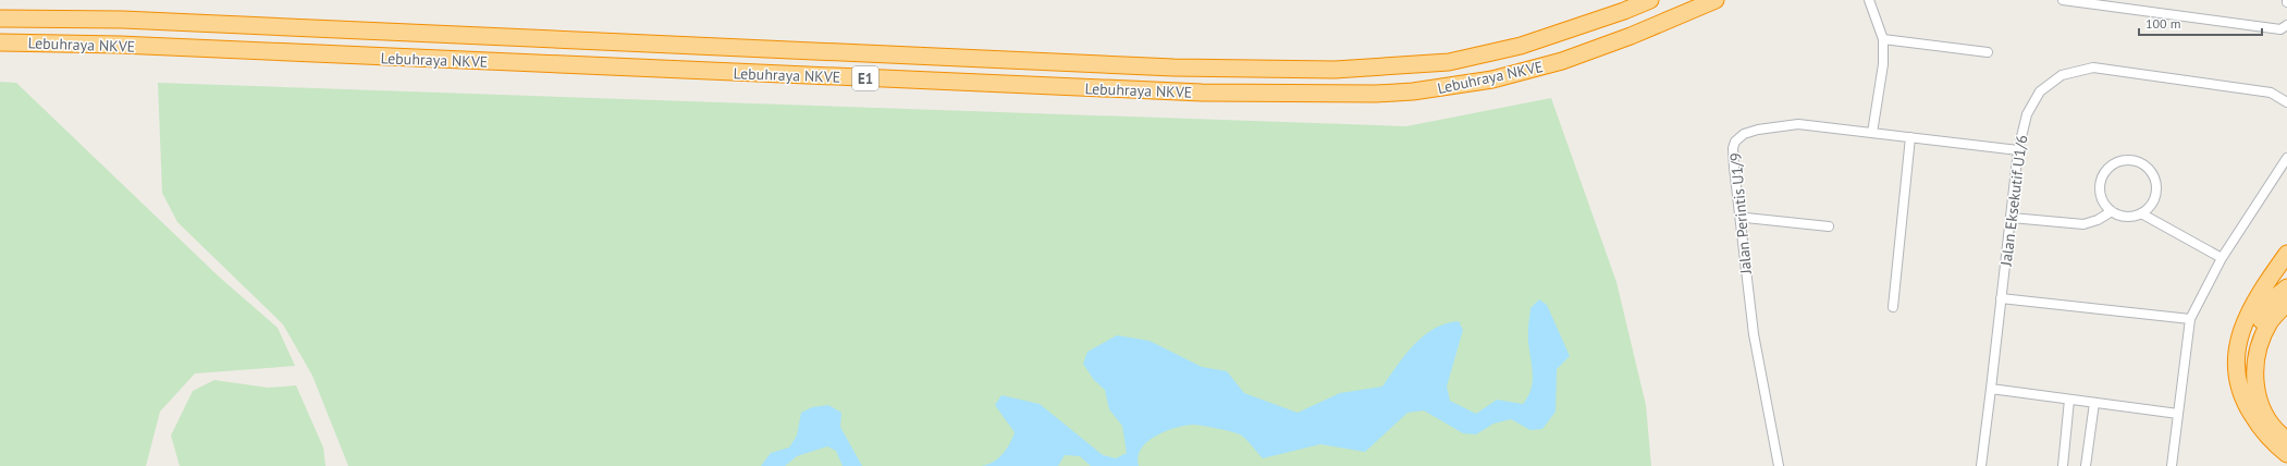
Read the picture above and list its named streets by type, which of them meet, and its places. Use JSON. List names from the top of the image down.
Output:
{
  "streets": {
    "highway": ["Lebuhraya NKVE", "E1"],
    "street": ["Jalan Eksekutif U1/6", "Jalan Perintis U1/9"]
  },
  "crossings": [
    ["Jalan Eksekutif U1/6", "Jalan Perintis U1/9"]
  ],
  "scale_bar": "100 m"
}
